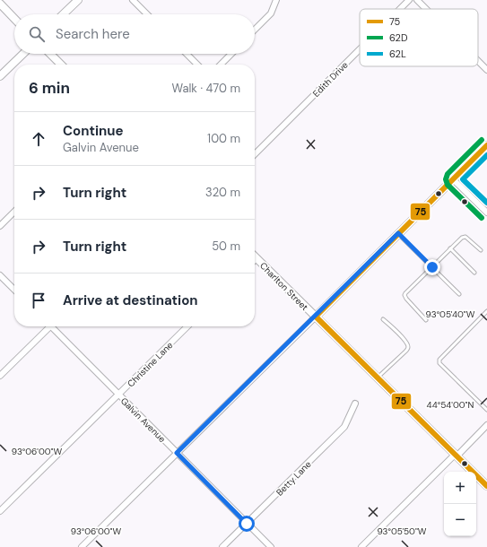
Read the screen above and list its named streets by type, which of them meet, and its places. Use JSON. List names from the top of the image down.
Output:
{
  "streets": {
    "street": [
      "Edith Drive",
      "Charlton Street",
      "Christine Lane",
      "Galvin Avenue",
      "Betty Lane"
    ]
  },
  "crossings": [
    ["Christine Lane", "Galvin Avenue"],
    ["Galvin Avenue", "Betty Lane"]
  ],
  "lines": ["transit line 62D", "transit line 75", "transit line 62L"],
  "legend": ["75", "62D", "62L"],
  "page": {
    "search": "Search here",
    "heading": ["6 min", "Walk · 470 m"],
    "list": [
      ["Continue", "Galvin Avenue", "100 m"],
      ["Turn right", "320 m"],
      ["Turn right", "50 m"],
      "Arrive at destination"
    ],
    "map_buttons": ["+", "−"]
  },
  "coordinates": [
    "93°05'40\"W",
    "44°54'00\"N",
    "93°06'00\"W",
    "93°05'50\"W"
  ]
}
